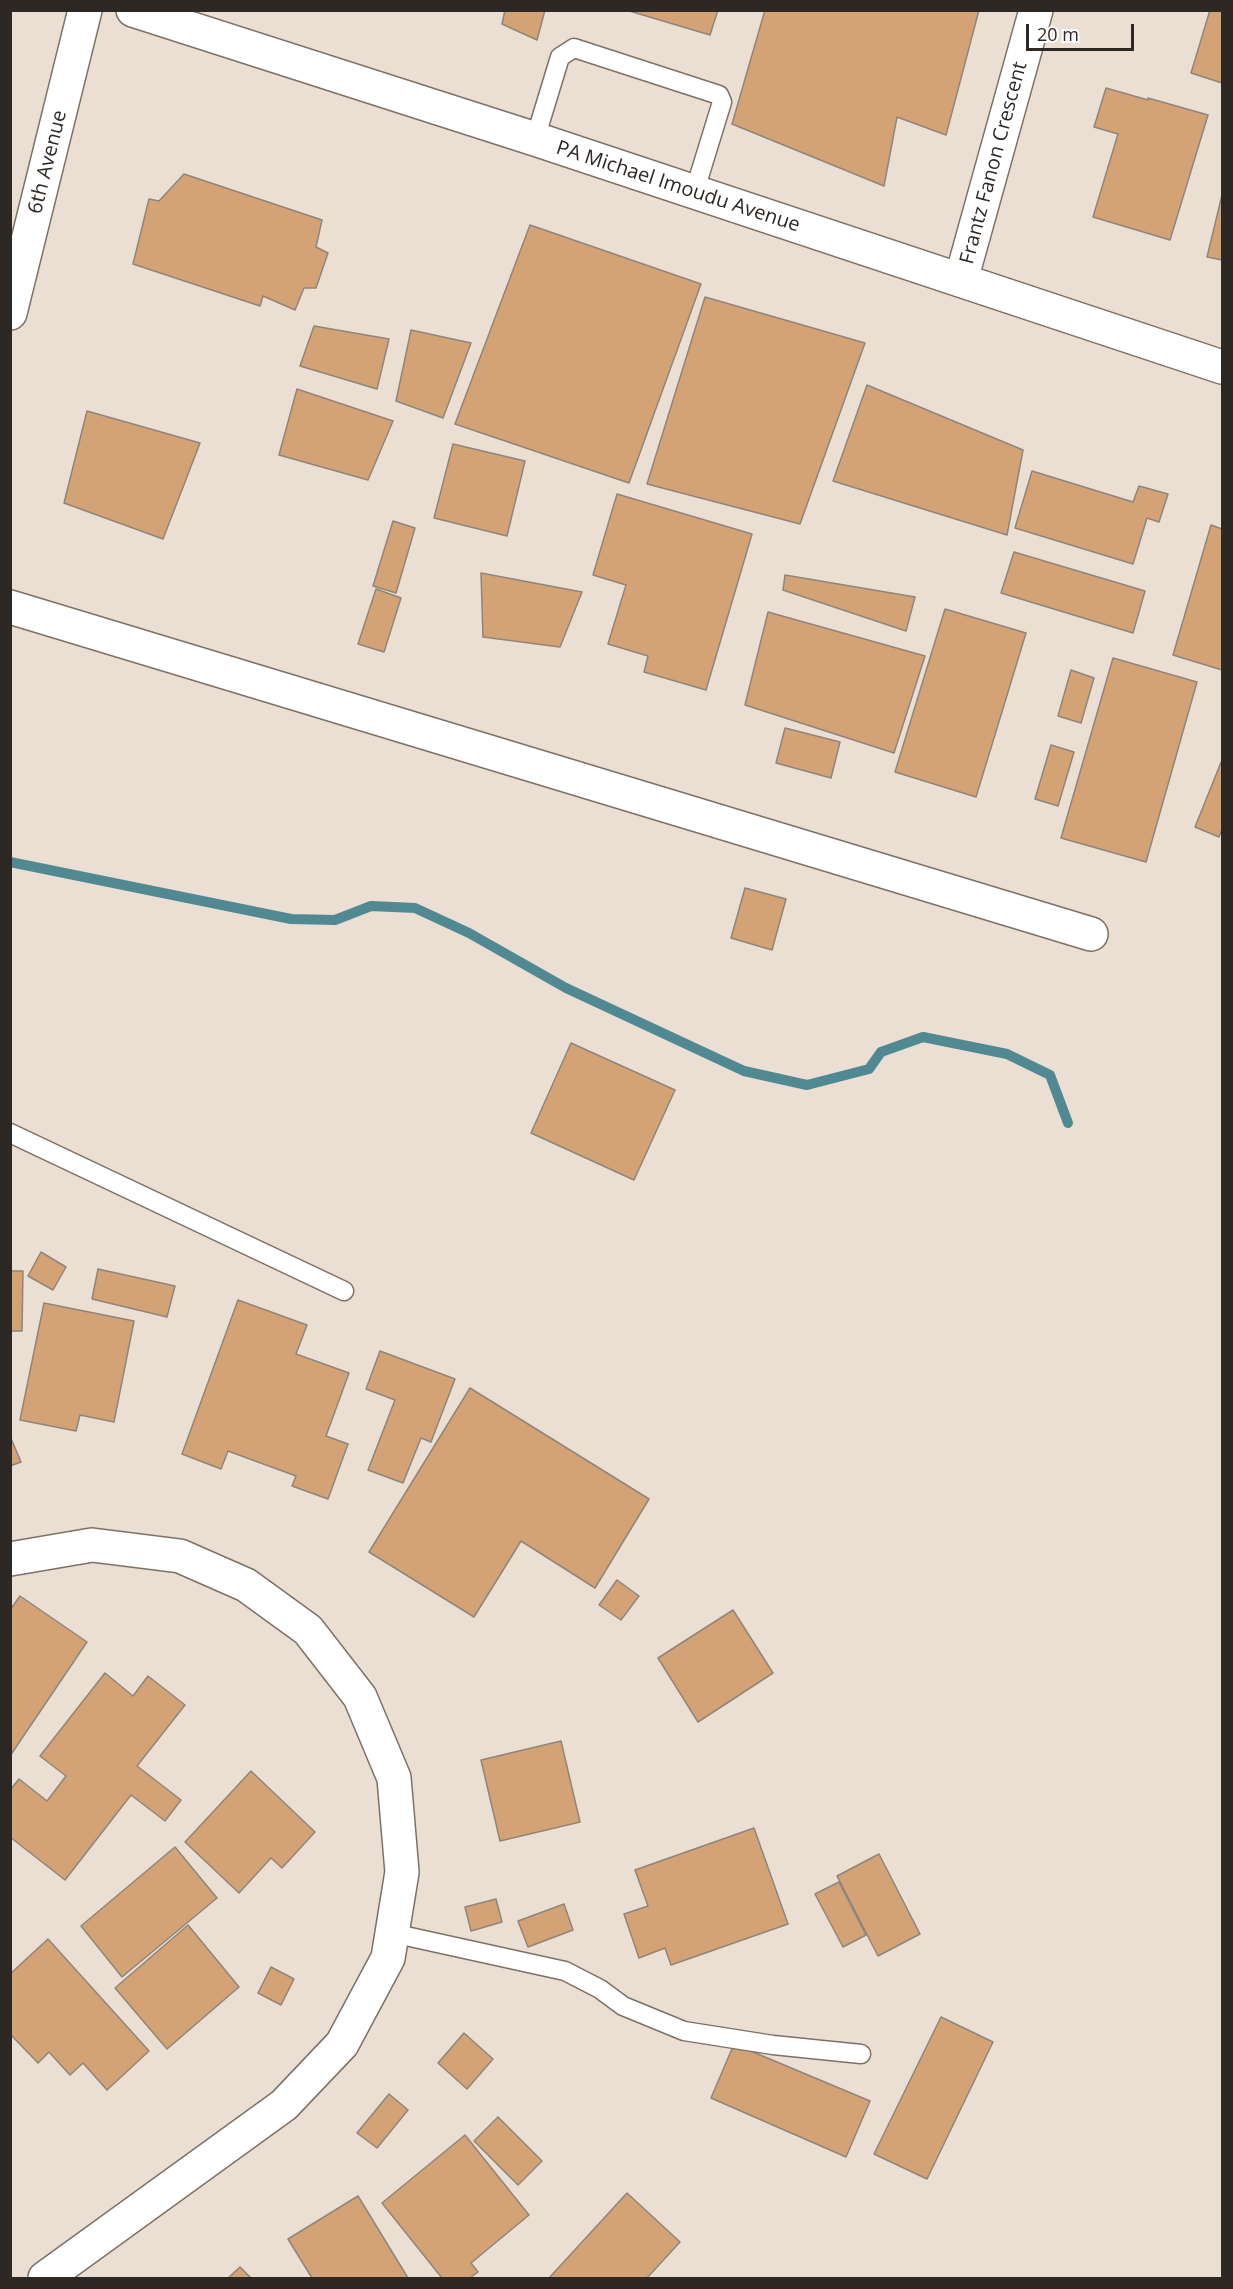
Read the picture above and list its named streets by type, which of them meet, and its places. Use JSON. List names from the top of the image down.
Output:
{
  "streets": {
    "street": ["6th Avenue", "Frantz Fanon Crescent", "PA Michael Imoudu Avenue"]
  },
  "crossings": [
    ["Frantz Fanon Crescent", "PA Michael Imoudu Avenue"]
  ],
  "scale_bar": "20 m"
}
